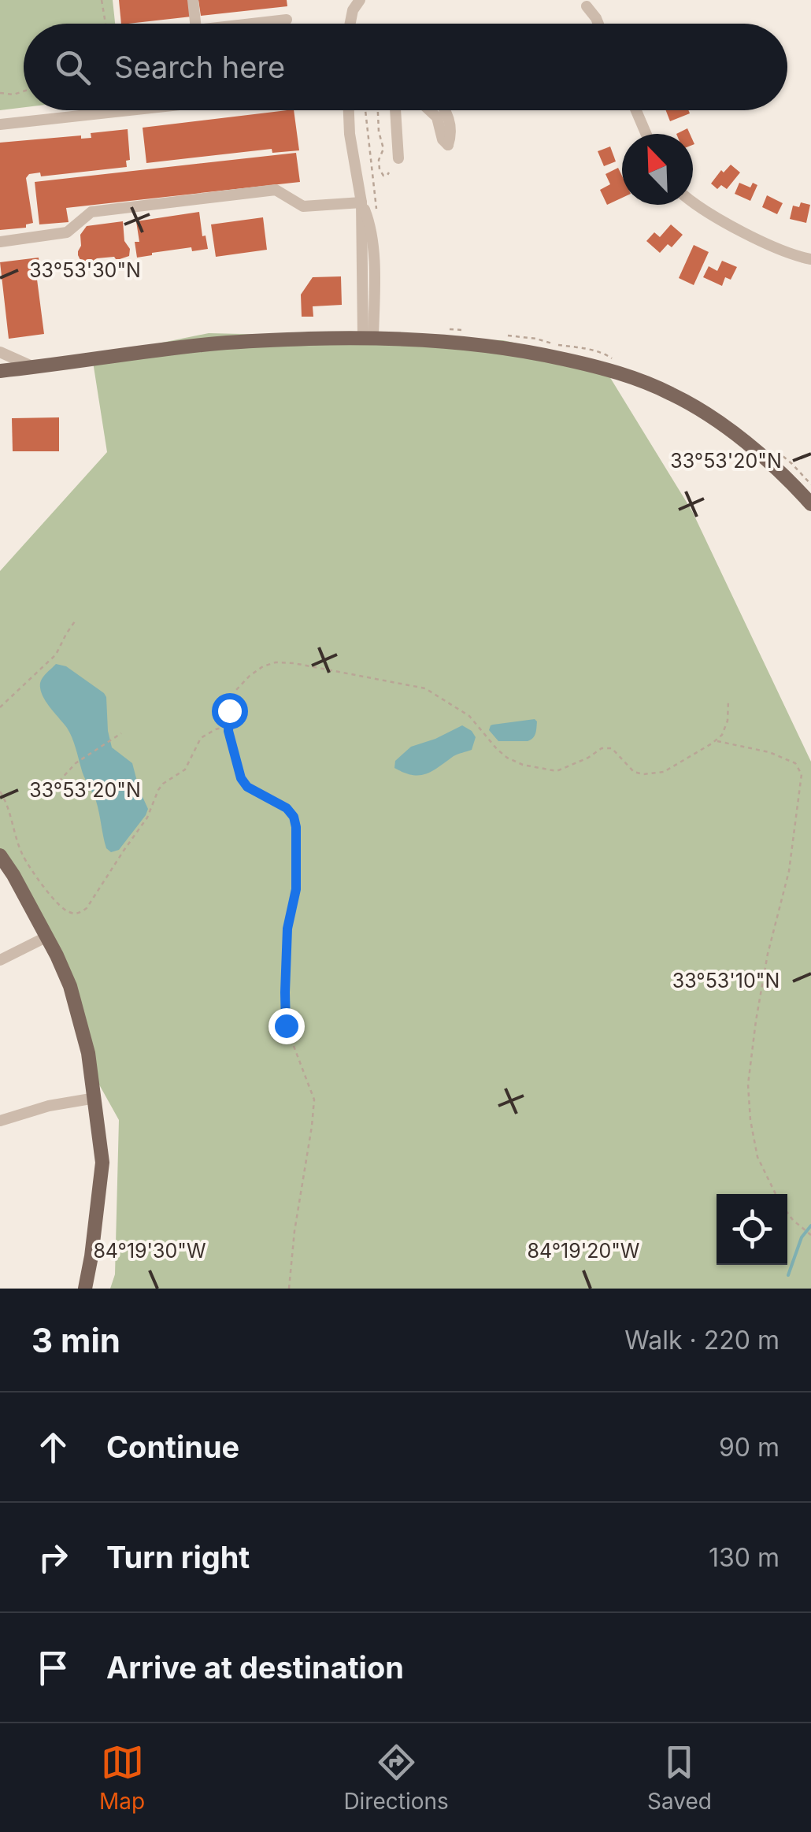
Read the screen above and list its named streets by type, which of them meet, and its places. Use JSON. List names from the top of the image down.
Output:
{
  "north": "top left",
  "page": {
    "search": "Search here",
    "heading": ["3 min", "Walk · 220 m"],
    "list": [
      ["Continue", "90 m"],
      ["Turn right", "130 m"],
      "Arrive at destination"
    ],
    "nav": ["Map", "Directions", "Saved"]
  },
  "coordinates": [
    "33°53'30\"N",
    "33°53'20\"N",
    "33°53'10\"N",
    "84°19'30\"W",
    "84°19'20\"W"
  ]
}
